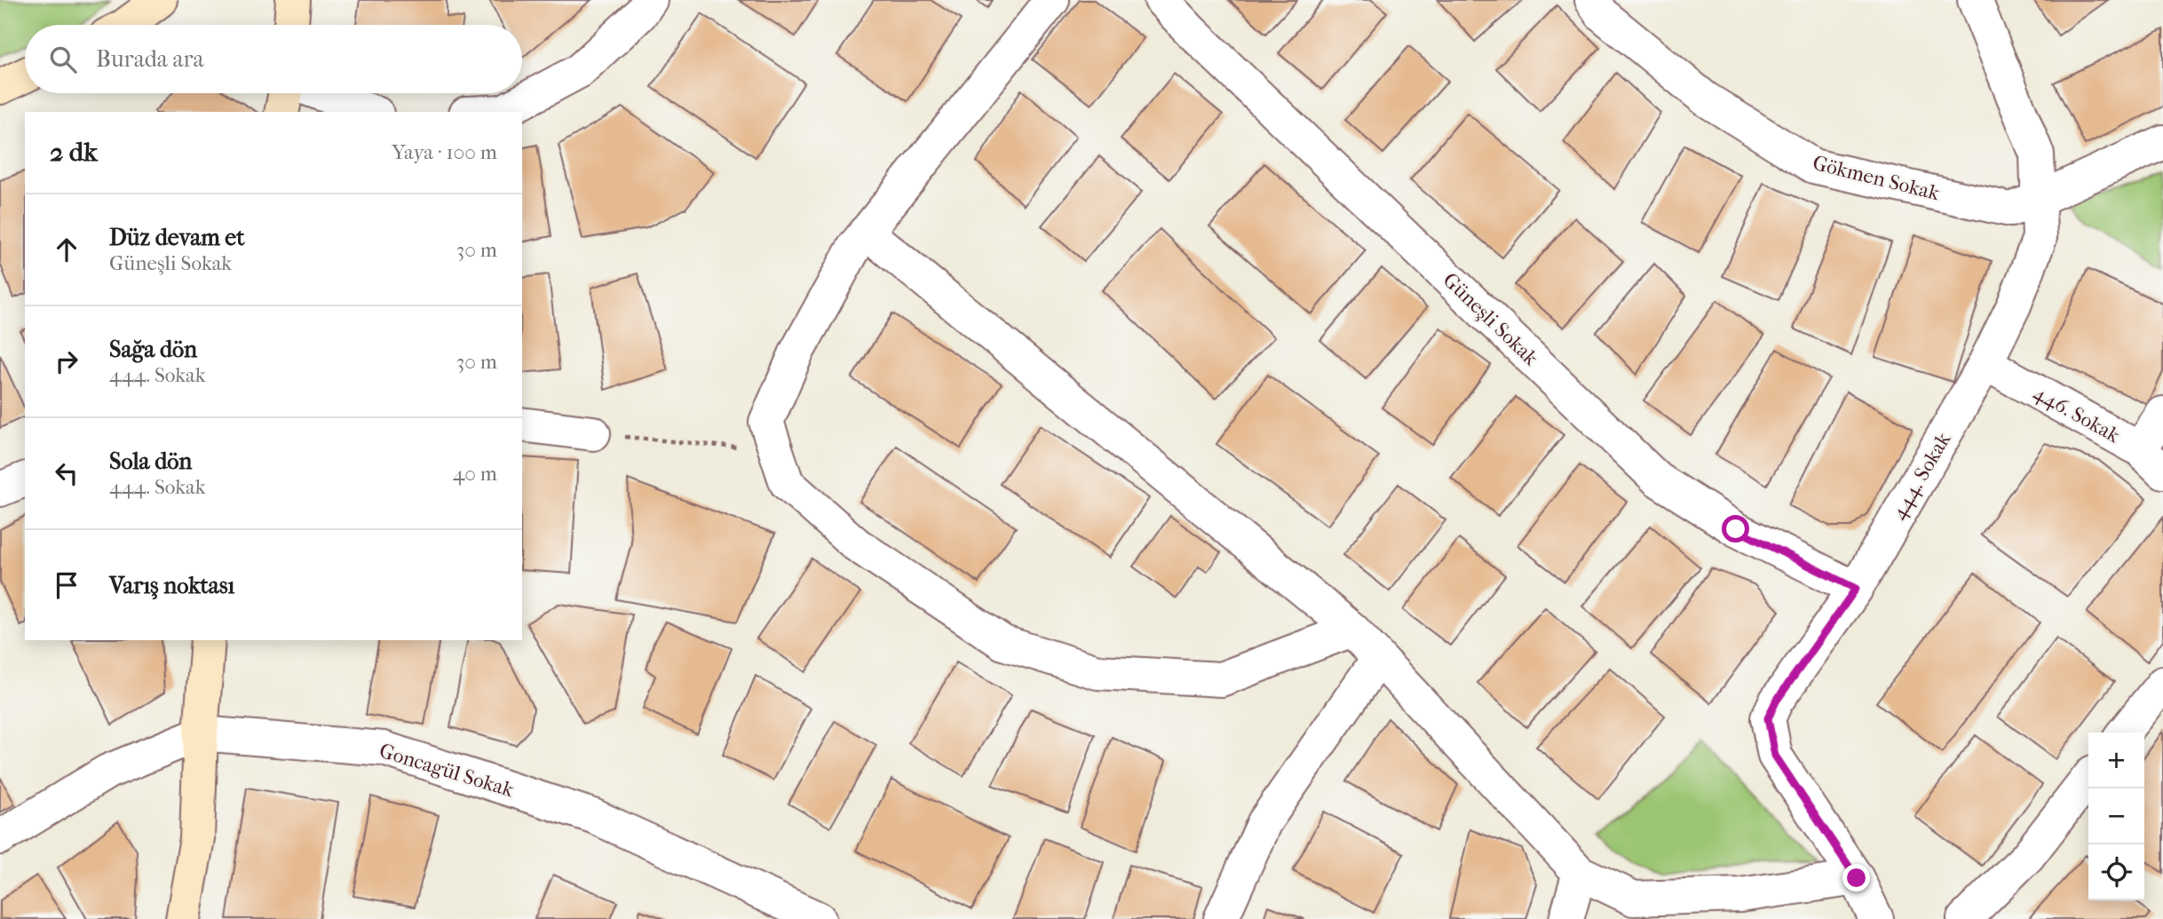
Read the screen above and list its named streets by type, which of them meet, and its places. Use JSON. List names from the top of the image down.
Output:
{
  "streets": {
    "street": [
      "Gökmen Sokak",
      "Güneşli Sokak",
      "446. Sokak",
      "444. Sokak",
      "Goncagül Sokak"
    ]
  },
  "crossings": [
    ["Gökmen Sokak", "444. Sokak"],
    ["Güneşli Sokak", "444. Sokak"],
    ["446. Sokak", "444. Sokak"]
  ],
  "page": {
    "search": "Burada ara",
    "heading": ["2 dk", "Yaya · 100 m"],
    "list": [
      ["Düz devam et", "Güneşli Sokak", "30 m"],
      ["Sağa dön", "444. Sokak", "30 m"],
      ["Sola dön", "444. Sokak", "40 m"],
      "Varış noktası"
    ],
    "map_buttons": ["+", "−"]
  }
}
